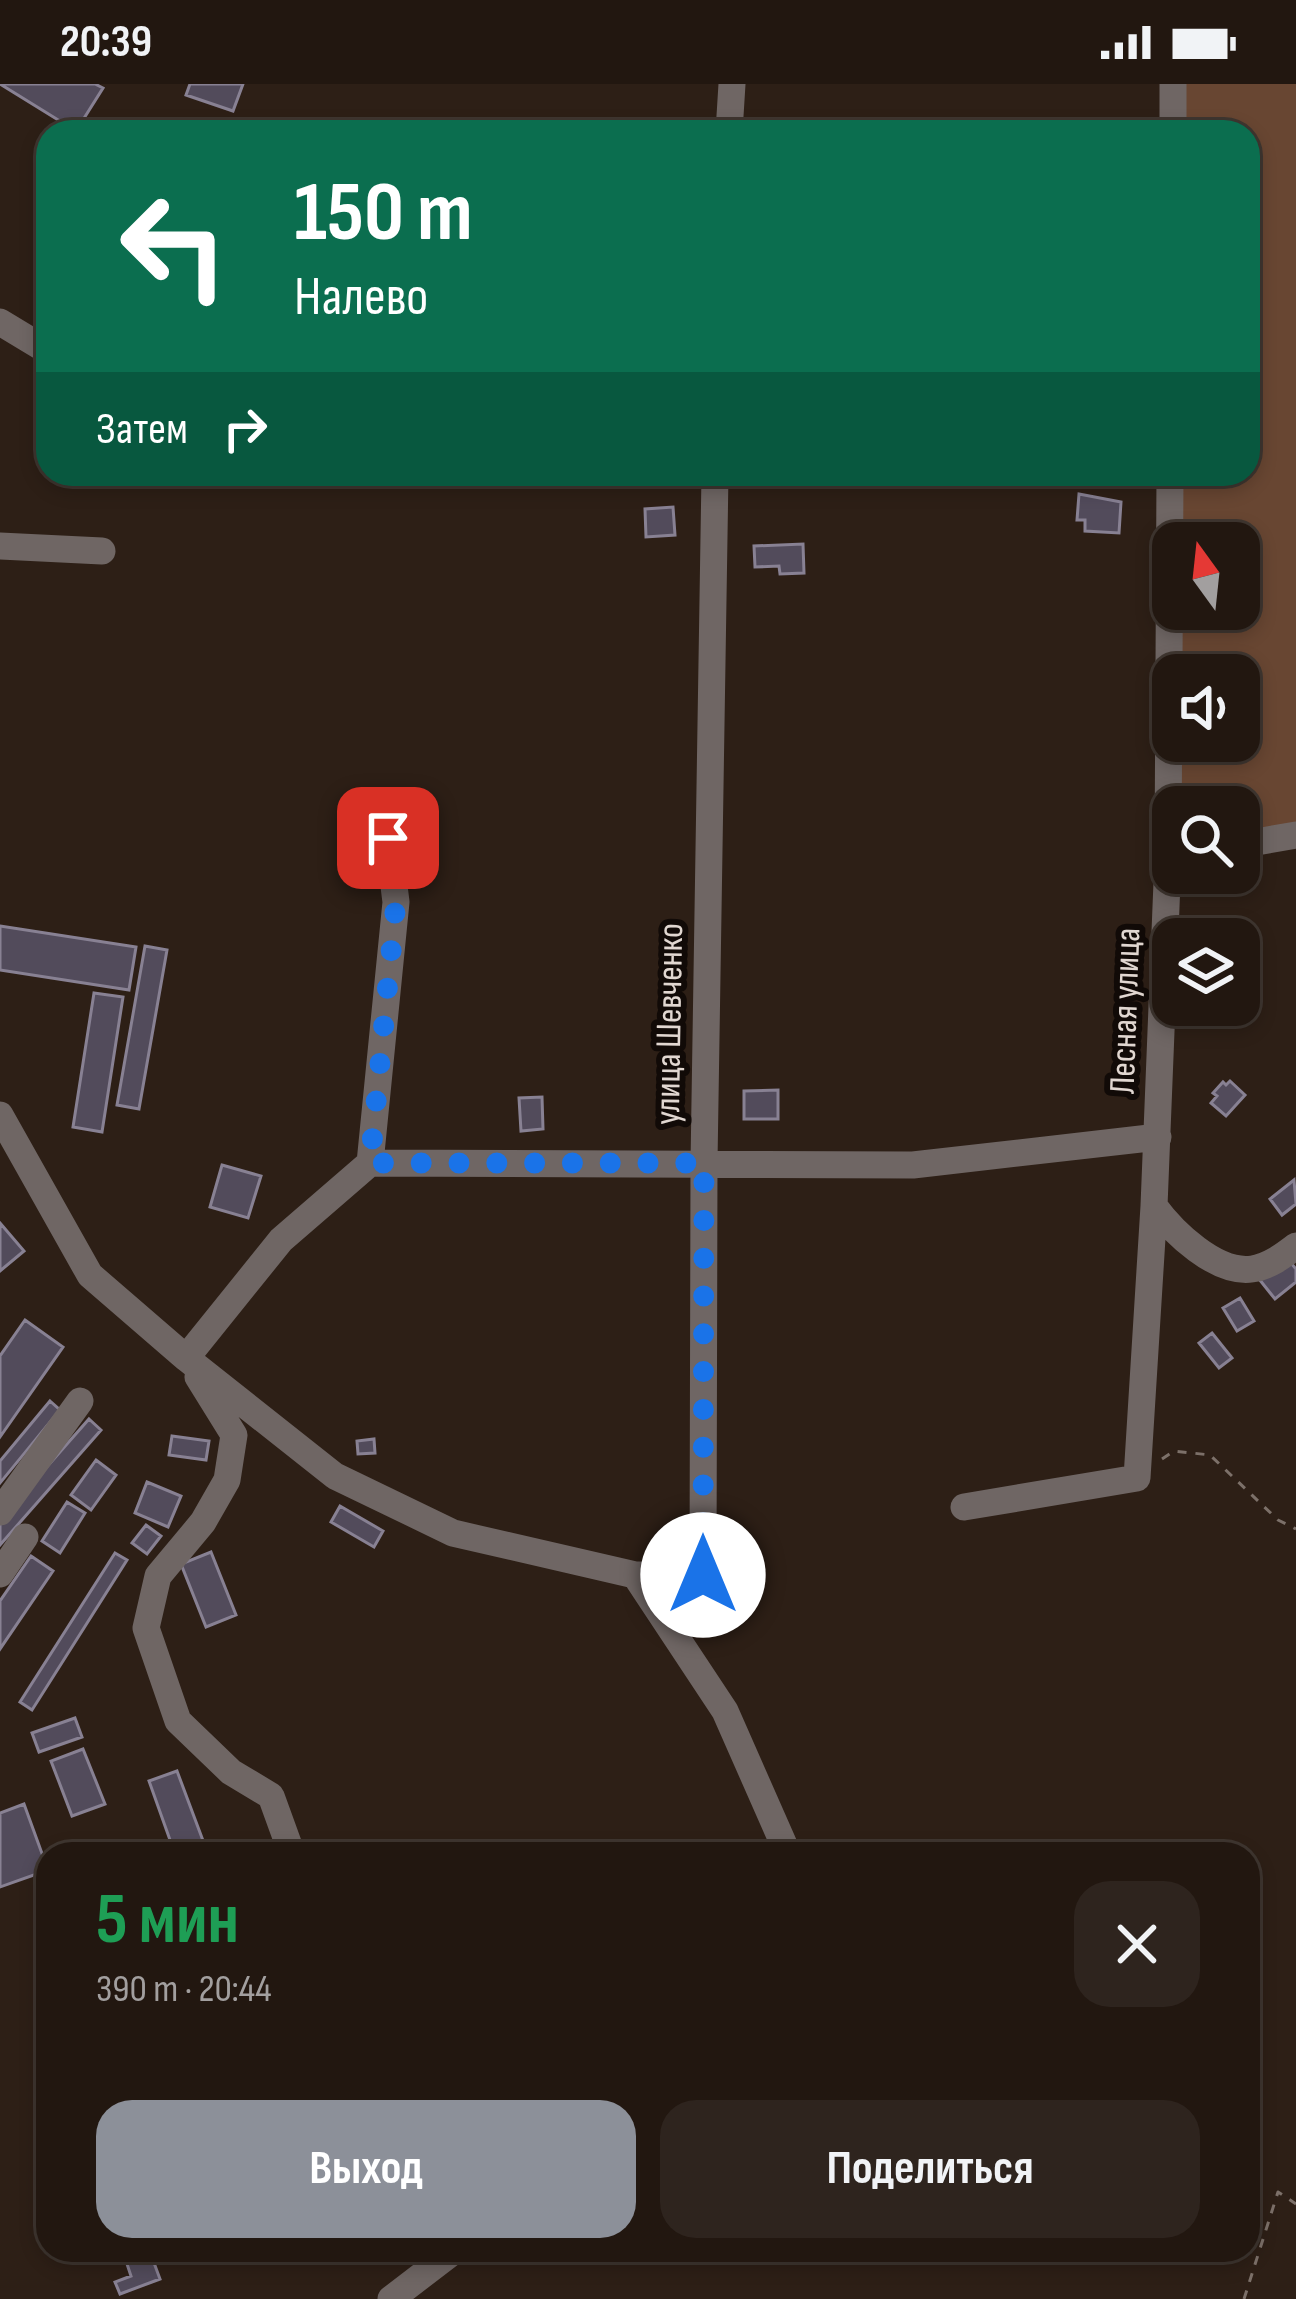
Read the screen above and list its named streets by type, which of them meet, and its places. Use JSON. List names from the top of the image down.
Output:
{
  "streets": {
    "street": ["Лесная улица", "улица Шевченко"]
  },
  "north": "top",
  "page": {
    "status": "20:39",
    "turn": ["150 m", "Налево"],
    "then": "Затем",
    "heading": ["5 мин", "390 m · 20:44"],
    "buttons": ["Выход", "Поделиться"]
  }
}
